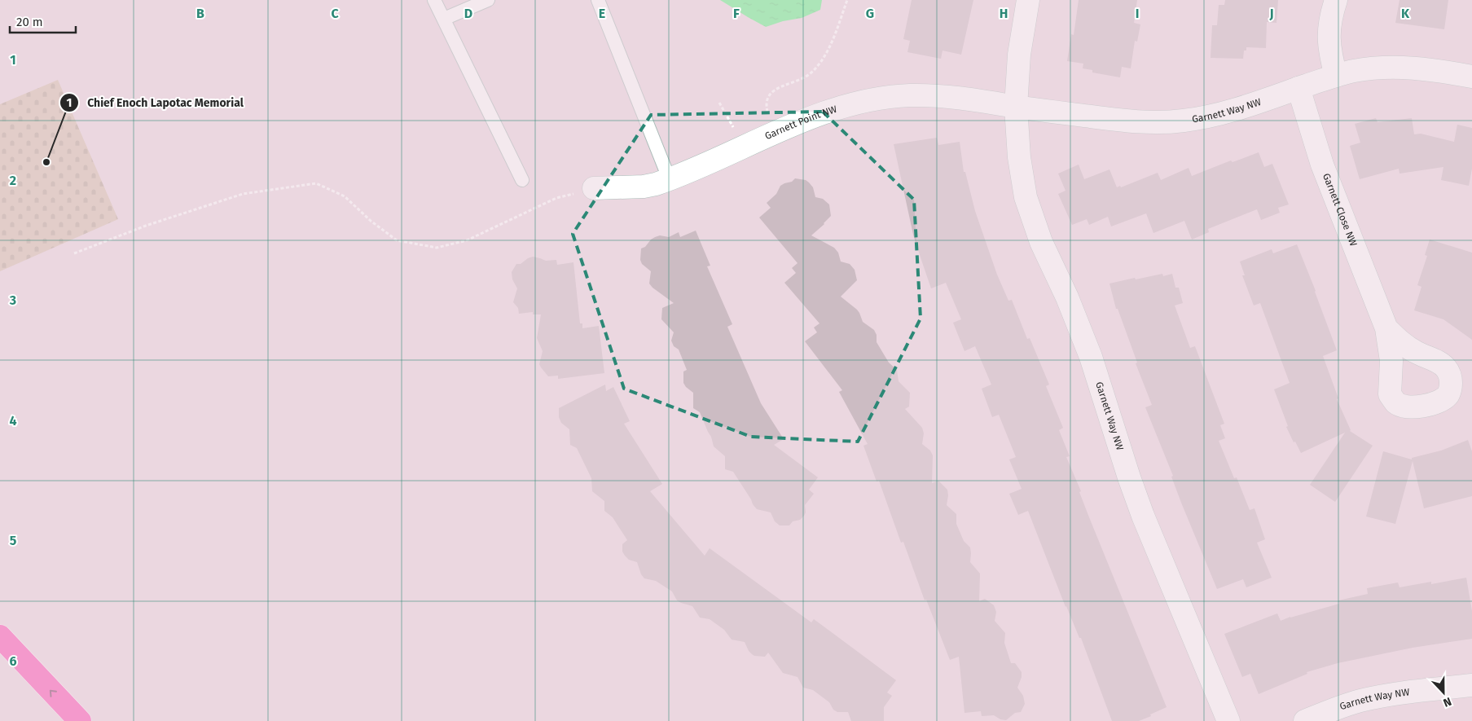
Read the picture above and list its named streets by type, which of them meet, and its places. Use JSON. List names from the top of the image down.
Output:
{
  "streets": {
    "street": ["Garnett Way NW", "Garnett Point NW", "Garnett Close NW"]
  },
  "crossings": [
    ["Garnett Way NW", "Garnett Point NW"],
    ["Garnett Way NW", "Garnett Close NW"]
  ],
  "places": ["Chief Enoch Lapotac Memorial"],
  "scale_bar": "20 m",
  "north": "bottom",
  "grid": {
    "columns": [
      "B",
      "C",
      "D",
      "E",
      "F",
      "G",
      "H",
      "I",
      "J",
      "K"
    ],
    "rows": [
      "1",
      "2",
      "3",
      "4",
      "5",
      "6"
    ]
  }
}
